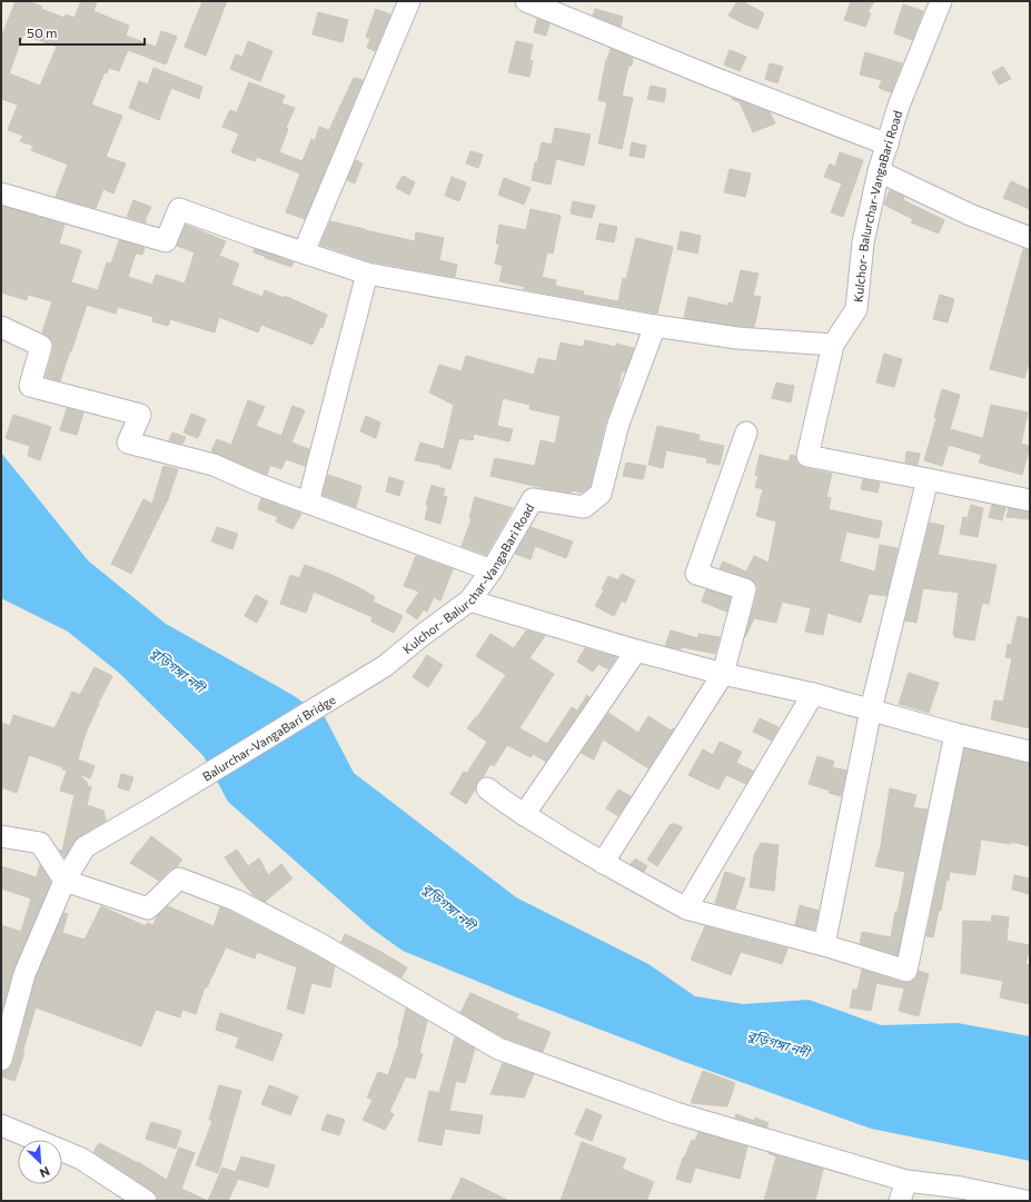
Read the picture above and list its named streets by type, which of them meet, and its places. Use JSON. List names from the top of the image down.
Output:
{
  "streets": {
    "street": ["Kulchor- Balurchar-VangaBari Road", "Balurchar-VangaBari Bridge"]
  },
  "crossings": [
    ["Kulchor- Balurchar-VangaBari Road", "Balurchar-VangaBari Bridge"]
  ],
  "water": ["বুড়িগঙ্গা নদী"],
  "scale_bar": "50 m",
  "north": "bottom right"
}
